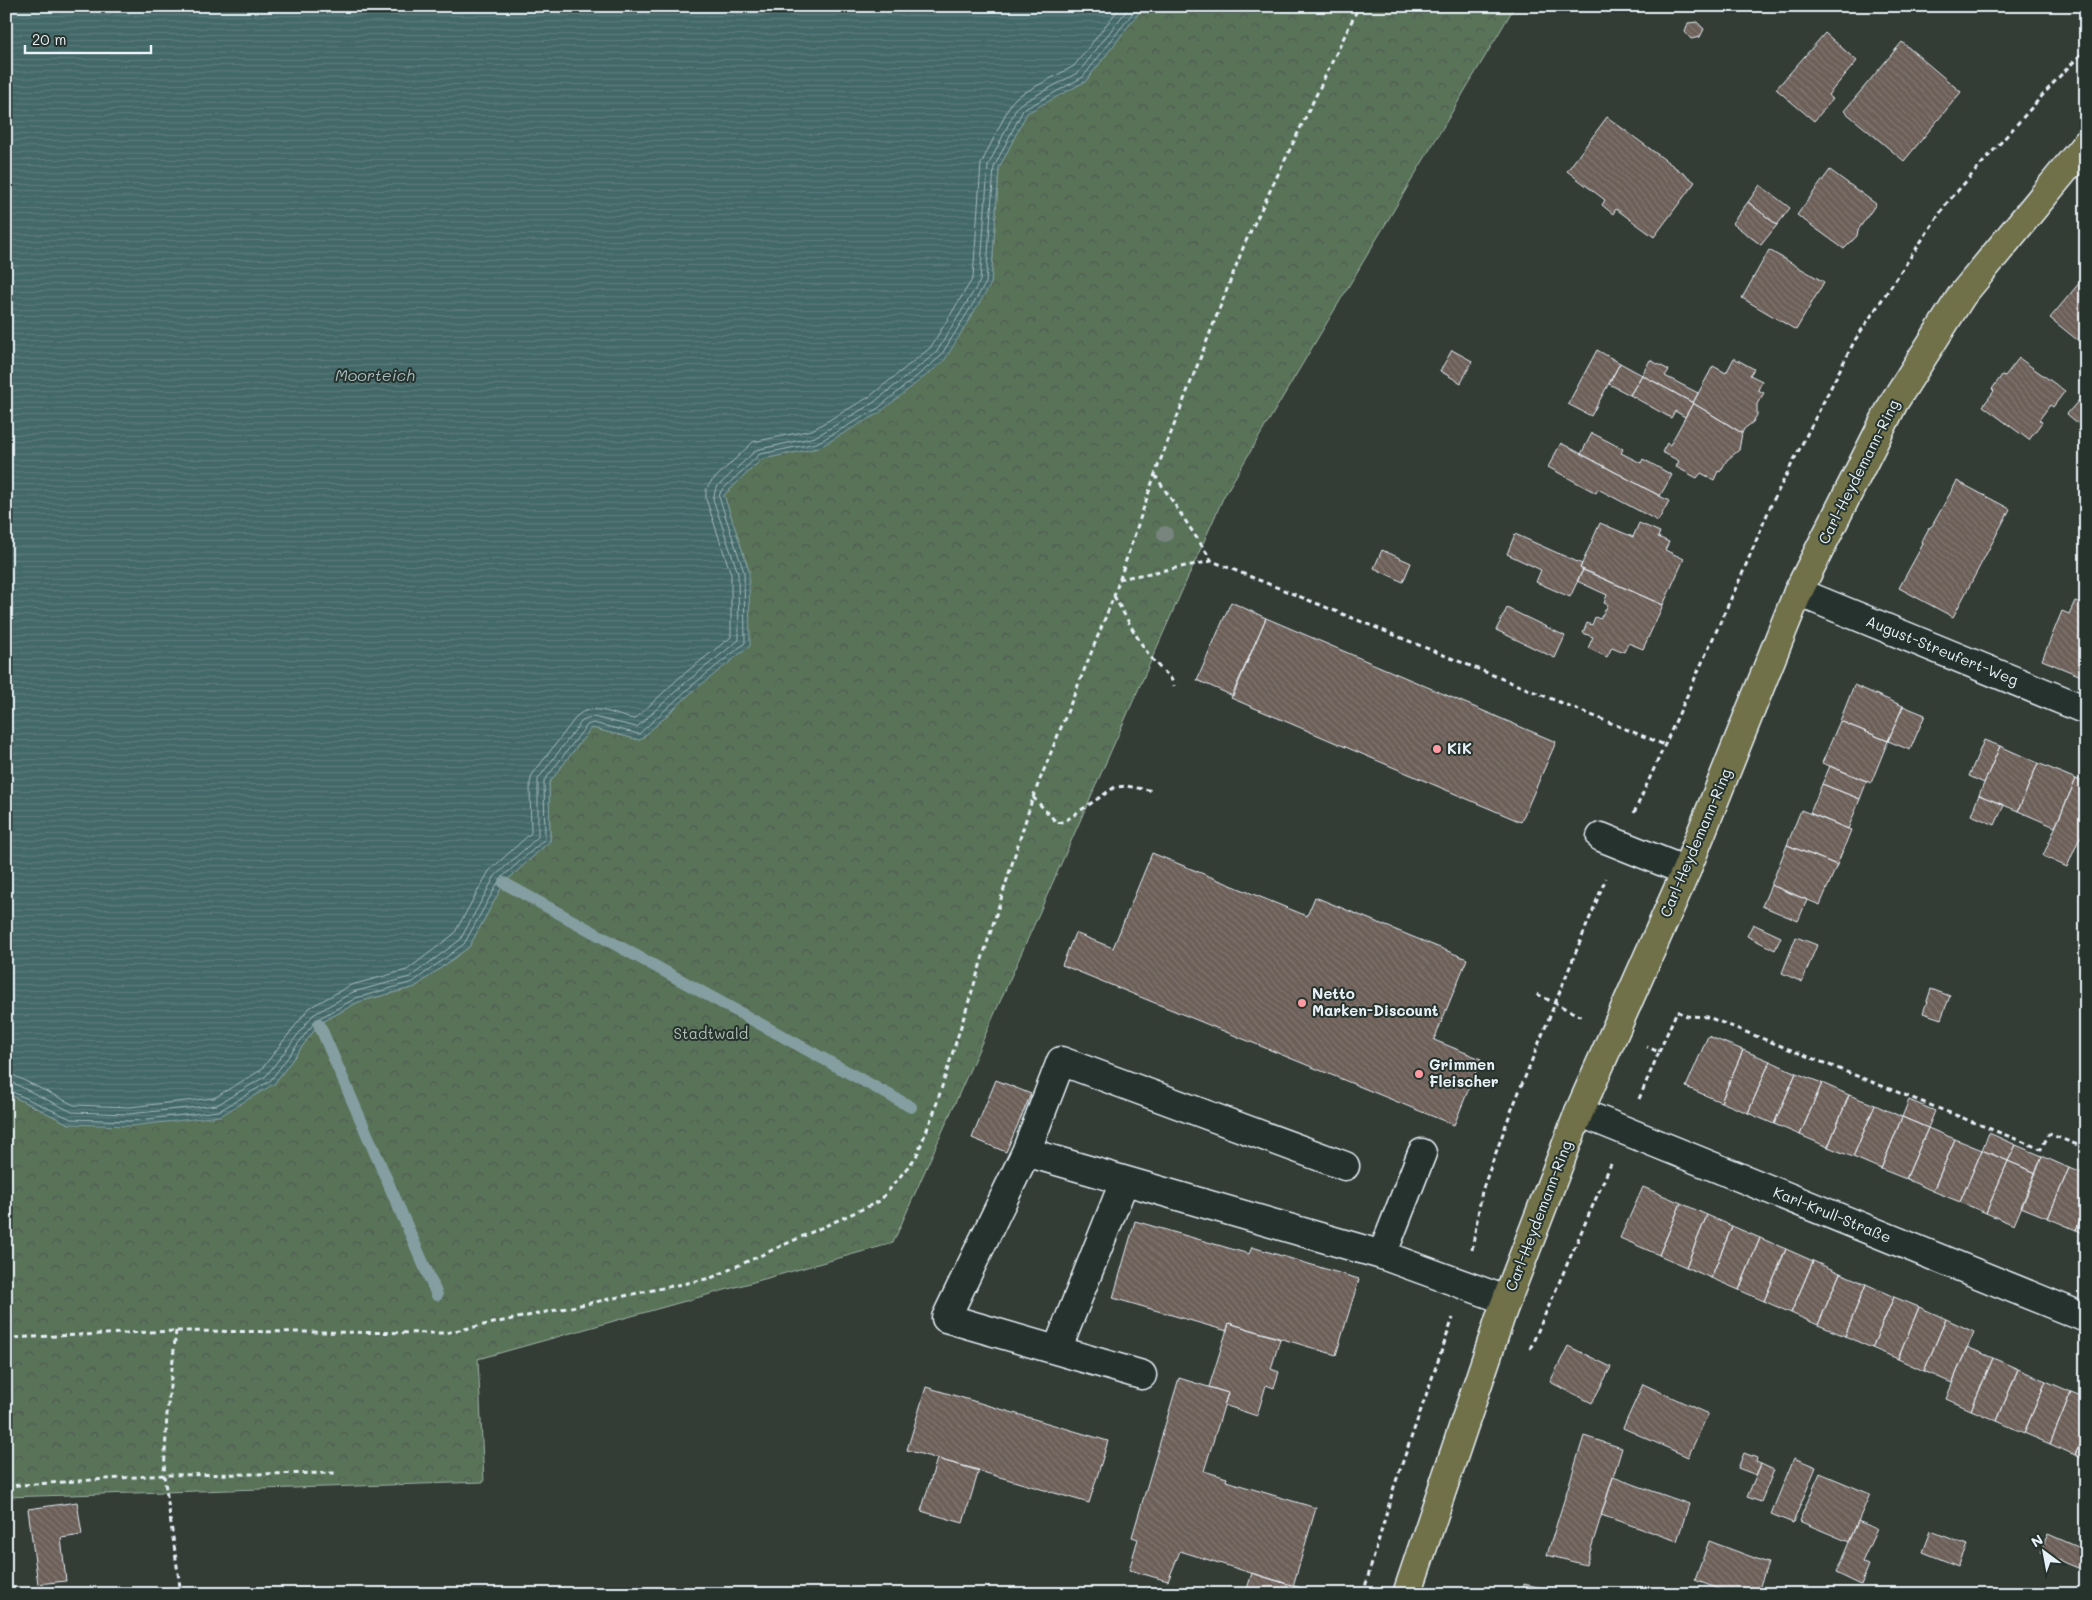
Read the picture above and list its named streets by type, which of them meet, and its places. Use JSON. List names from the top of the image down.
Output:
{
  "streets": {
    "main road": ["Carl-Heydemann-Ring"],
    "street": ["August-Streufert-Weg", "Karl-Krull-Straße"]
  },
  "crossings": [
    ["Carl-Heydemann-Ring", "August-Streufert-Weg"],
    ["Carl-Heydemann-Ring", "Karl-Krull-Straße"]
  ],
  "water": ["Moorteich"],
  "parks": ["Stadtwald"],
  "places": ["KiK", "Netto Marken-Discount", "Grimmen Fleischer"],
  "scale_bar": "20 m",
  "north": "top left"
}
